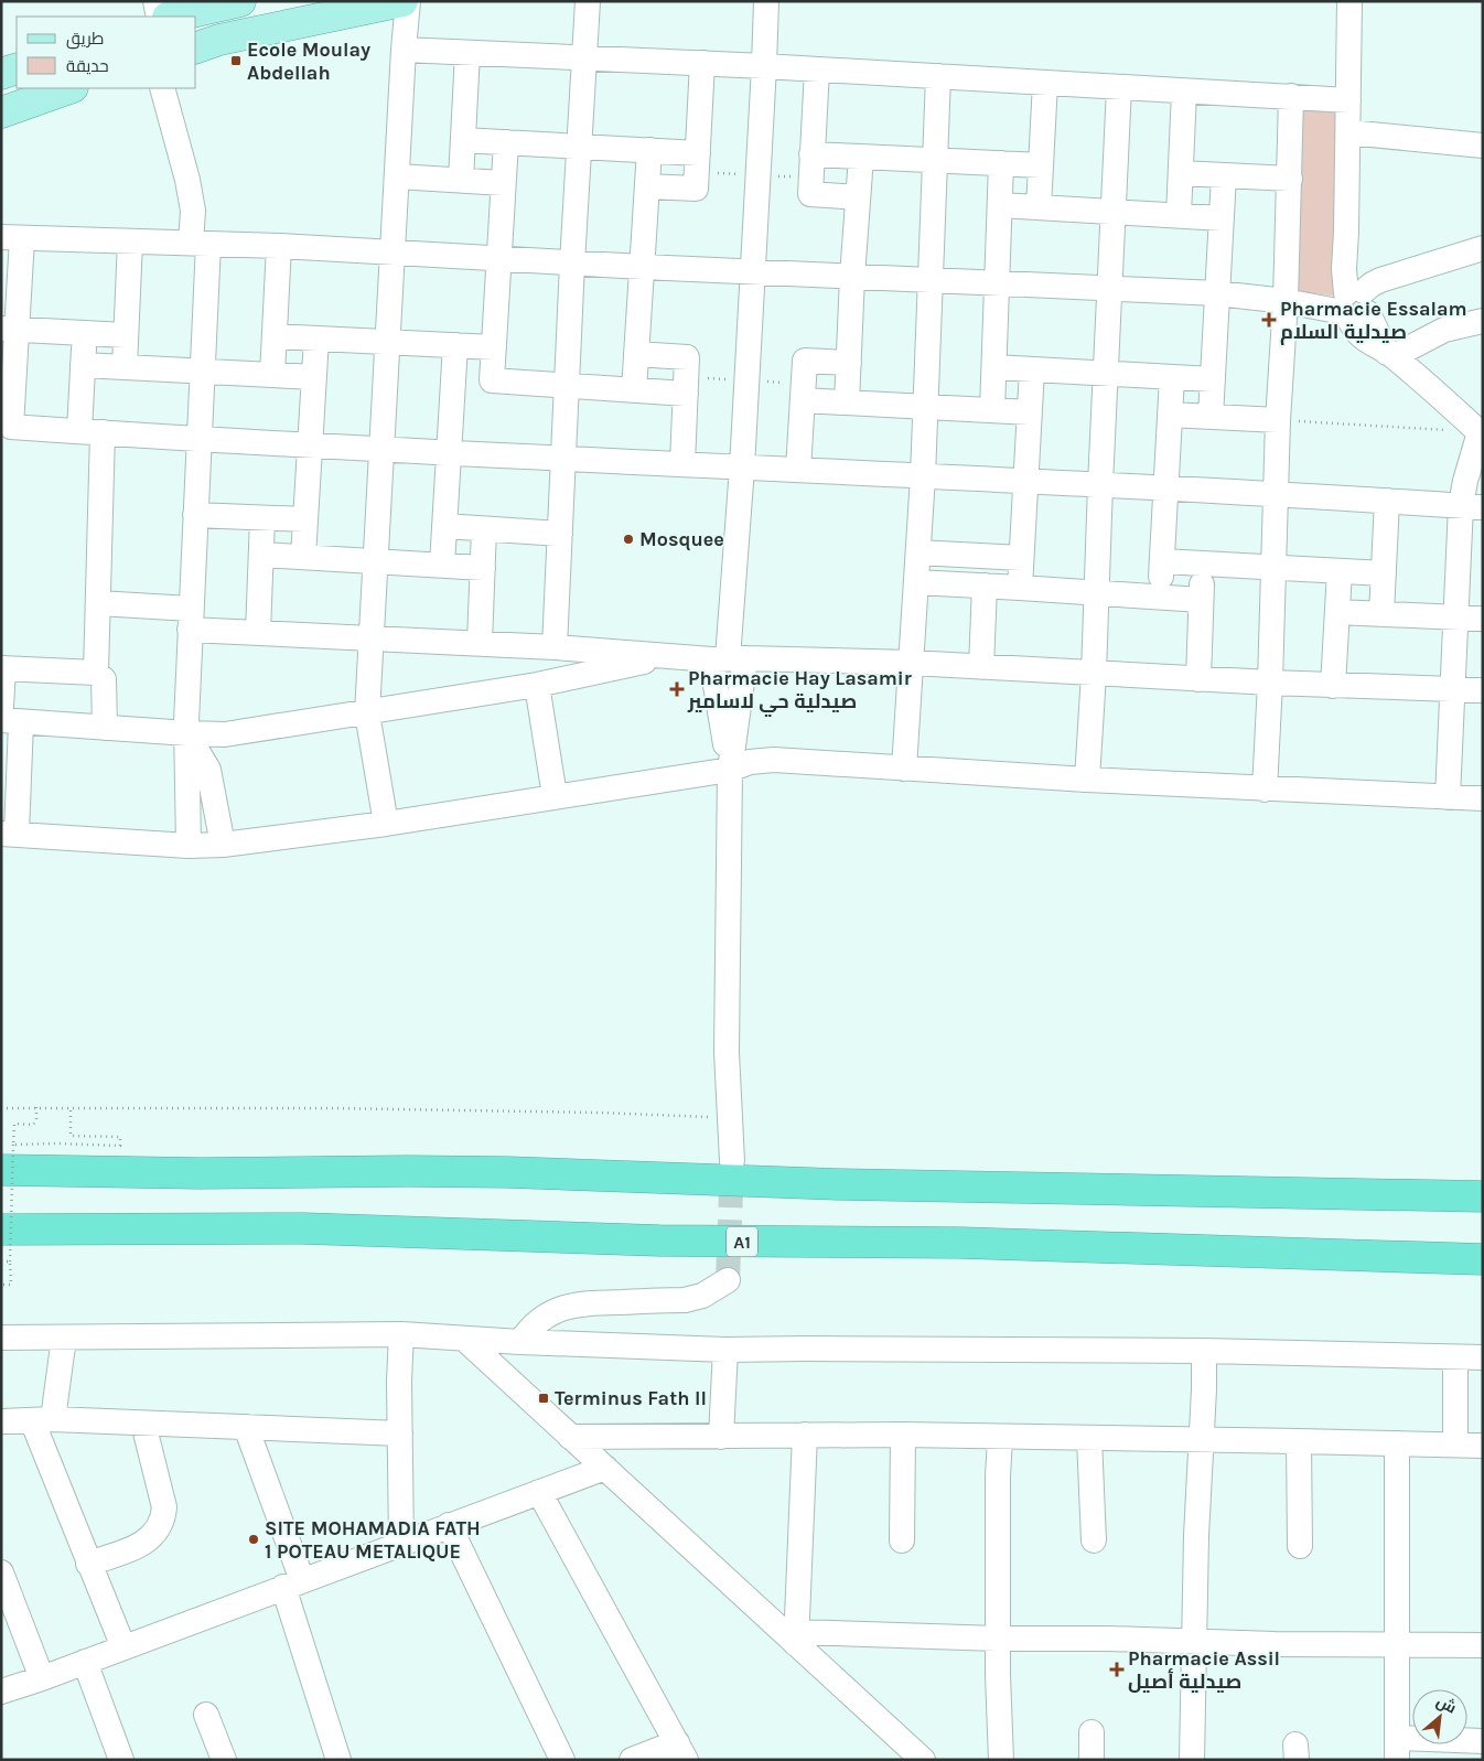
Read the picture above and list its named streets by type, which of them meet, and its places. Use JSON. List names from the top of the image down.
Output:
{
  "streets": {
    "highway": ["A1"]
  },
  "places": {
    "transit": ["Ecole Moulay Abdellah", "Terminus Fath II"],
    "health": ["Pharmacie Essalam صيدلية السلام", "Pharmacie Hay Lasamir صيدلية حي لاسامير", "Pharmacie Assil صيدلية أصيل"],
    "other": ["Mosquee", "SITE MOHAMADIA FATH 1 POTEAU METALIQUE"]
  },
  "legend": ["طريق", "حديقة"],
  "north": "top right"
}
